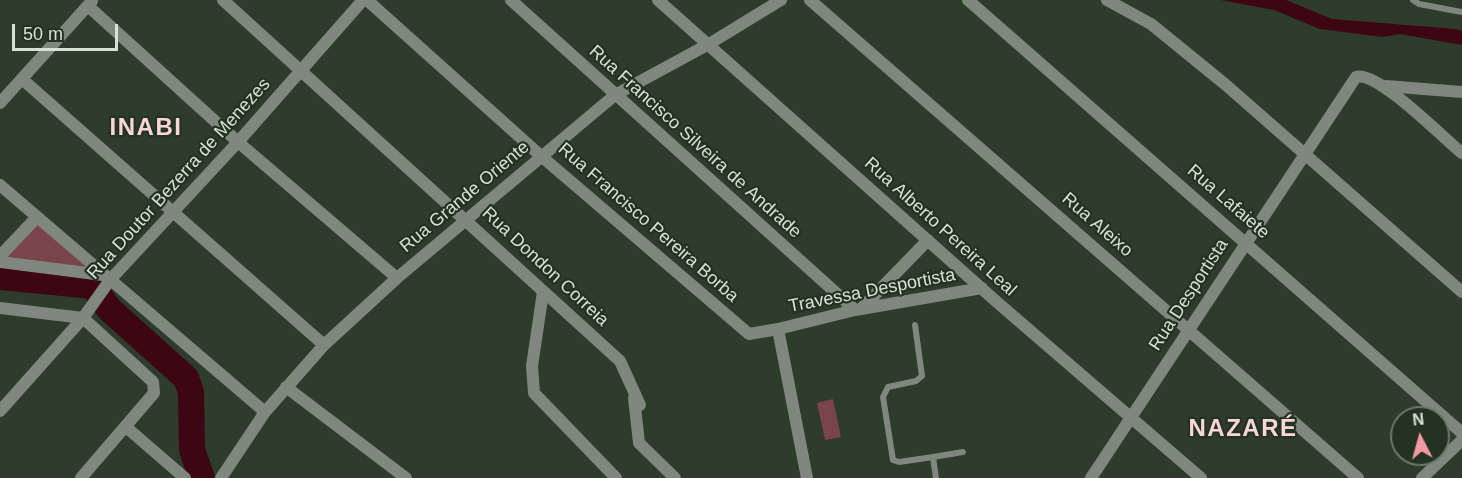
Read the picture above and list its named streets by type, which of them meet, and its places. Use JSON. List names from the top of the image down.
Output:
{
  "streets": {
    "street": [
      "Rua Francisco Silveira de Andrade",
      "Rua Doutor Bezerra de Menezes",
      "Rua Grande Oriente",
      "Rua Lafaiete",
      "Rua Francisco Pereira Borba",
      "Rua Aleixo",
      "Rua Alberto Pereira Leal",
      "Rua Dondon Correia",
      "Travessa Desportista",
      "Rua Desportista"
    ]
  },
  "crossings": [
    ["Rua Francisco Silveira de Andrade", "Rua Grande Oriente"],
    ["Rua Francisco Silveira de Andrade", "Travessa Desportista"],
    ["Rua Doutor Bezerra de Menezes", "Rua Francisco Pereira Borba"],
    ["Rua Doutor Bezerra de Menezes", "Rua Dondon Correia"],
    ["Rua Grande Oriente", "Rua Francisco Pereira Borba"],
    ["Rua Grande Oriente", "Rua Alberto Pereira Leal"],
    ["Rua Grande Oriente", "Rua Dondon Correia"],
    ["Rua Lafaiete", "Rua Desportista"],
    ["Rua Francisco Pereira Borba", "Travessa Desportista"],
    ["Rua Aleixo", "Rua Desportista"],
    ["Rua Alberto Pereira Leal", "Travessa Desportista"],
    ["Rua Alberto Pereira Leal", "Rua Desportista"]
  ],
  "districts": ["INABI", "NAZARÉ"],
  "scale_bar": "50 m",
  "north": "top"
}
